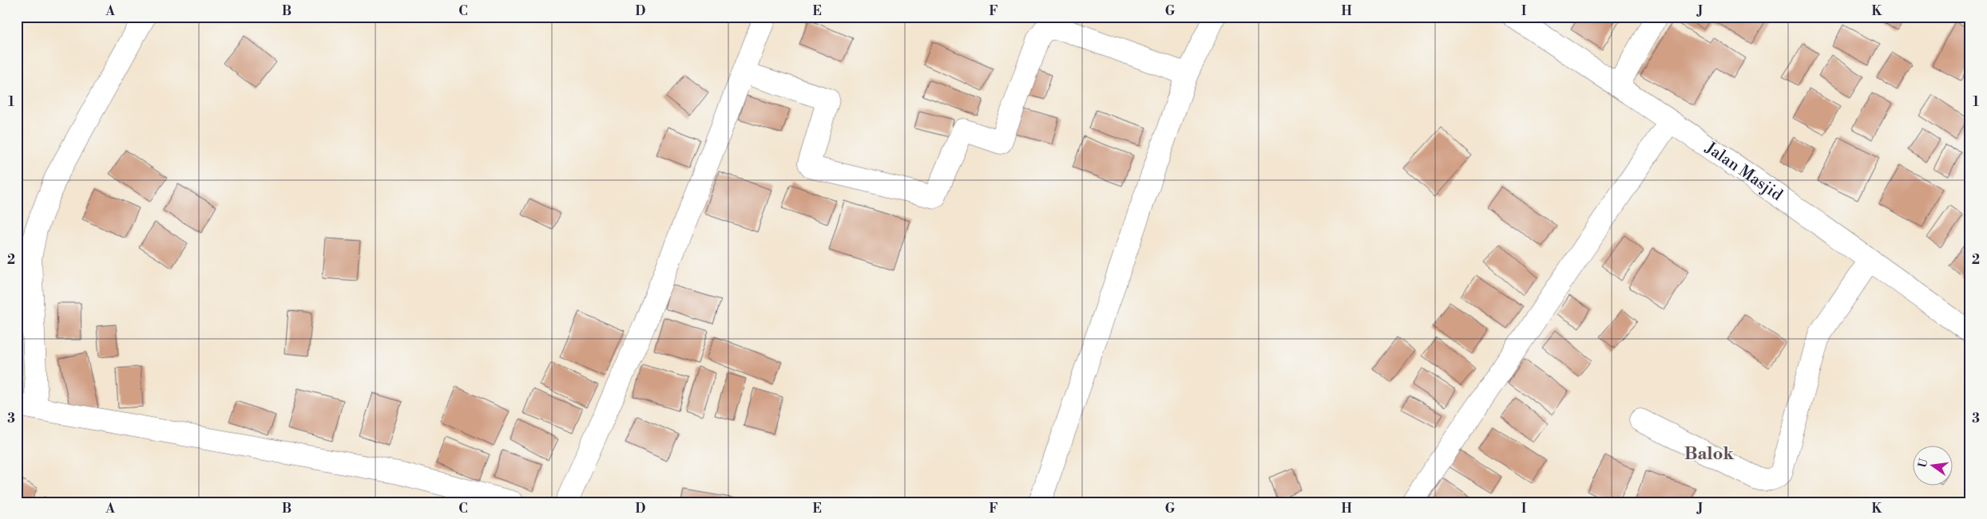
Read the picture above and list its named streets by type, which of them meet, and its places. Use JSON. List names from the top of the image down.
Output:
{
  "streets": {
    "street": ["Jalan Masjid"]
  },
  "districts": ["Balok"],
  "north": "left",
  "grid": {
    "columns": [
      "A",
      "B",
      "C",
      "D",
      "E",
      "F",
      "G",
      "H",
      "I",
      "J",
      "K"
    ],
    "rows": ["1", "2", "3"]
  }
}
